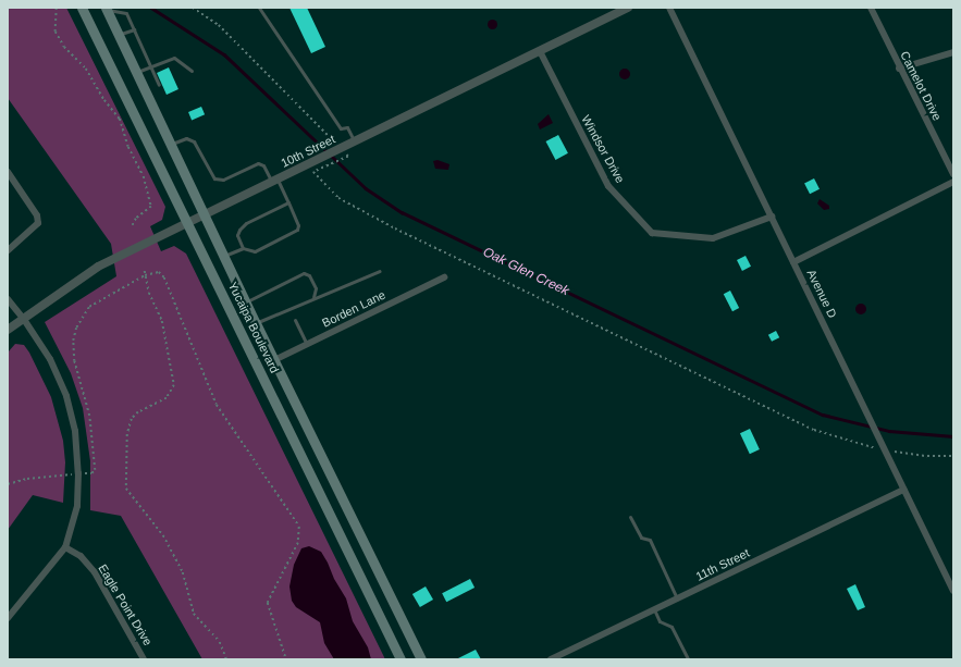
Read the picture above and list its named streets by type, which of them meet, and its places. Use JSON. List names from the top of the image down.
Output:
{
  "streets": {
    "main road": ["Yucaipa Boulevard"],
    "street": [
      "Camelot Drive",
      "Windsor Drive",
      "10th Street",
      "Avenue D",
      "Borden Lane",
      "11th Street",
      "Eagle Point Drive"
    ]
  },
  "crossings": [
    ["Windsor Drive", "10th Street"],
    ["Windsor Drive", "Avenue D"],
    ["10th Street", "Yucaipa Boulevard"],
    ["Avenue D", "11th Street"],
    ["Borden Lane", "Yucaipa Boulevard"]
  ],
  "water": ["Oak Glen Creek"]
}
